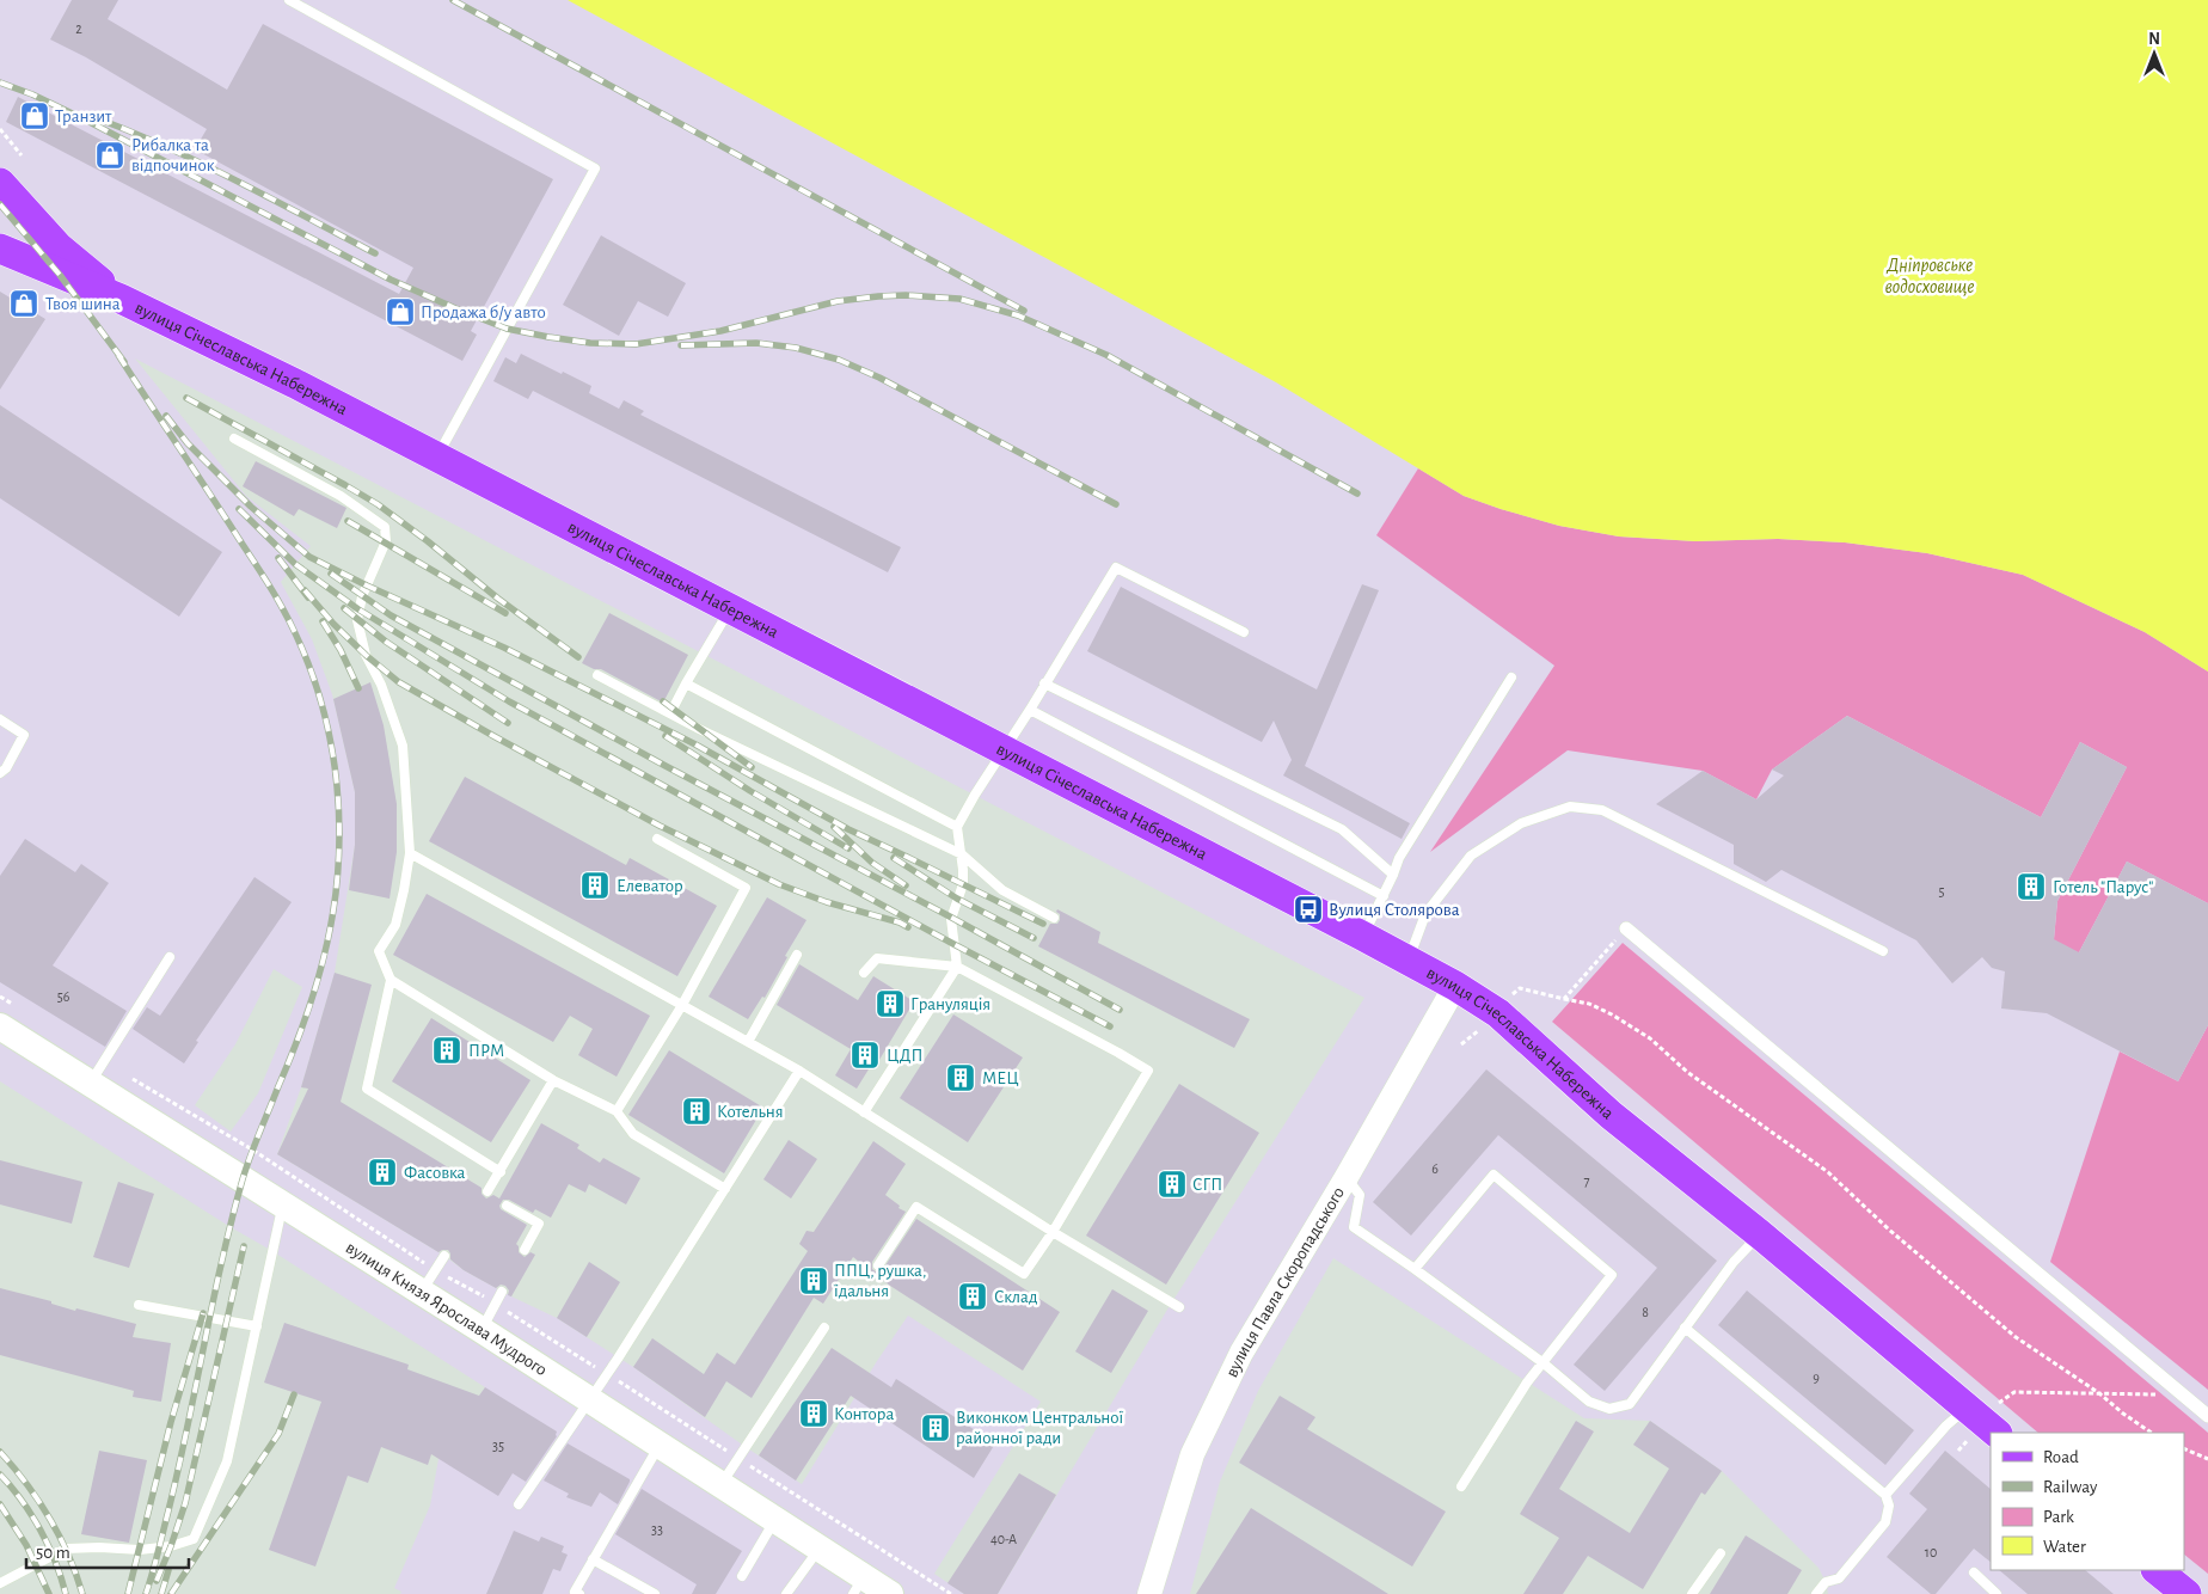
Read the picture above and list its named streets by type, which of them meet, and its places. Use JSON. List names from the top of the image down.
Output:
{
  "streets": {
    "main road": ["вулиця Січеславська Набережна", "вулиця Князя Ярослава Мудрого"],
    "street": ["вулиця Павла Скоропадського"]
  },
  "crossings": [
    ["вулиця Січеславська Набережна", "вулиця Павла Скоропадського"]
  ],
  "water": ["Дніпровське водосховище"],
  "places": {
    "shop": [
      "Транзит",
      "Рибалка та відпочинок",
      "Твоя шина",
      "Продажа б/у авто"
    ],
    "building": [
      "Елеватор",
      "Готель \"Парус\"",
      "Грануляція",
      "ПРМ",
      "ЦДП",
      "МЕЦ",
      "Котельня",
      "Фасовка",
      "СГП",
      "ППЦ, рушка, їдальня",
      "Склад",
      "Контора",
      "Виконком Центральної районної ради"
    ],
    "bus stop": ["Вулиця Столярова"]
  },
  "house_numbers": [
    "2",
    "5",
    "56",
    "6",
    "7",
    "8",
    "9",
    "35",
    "33",
    "40-А",
    "10"
  ],
  "legend": [
    "Road",
    "Railway",
    "Park",
    "Water"
  ],
  "scale_bar": "50 m",
  "north": "top"
}
